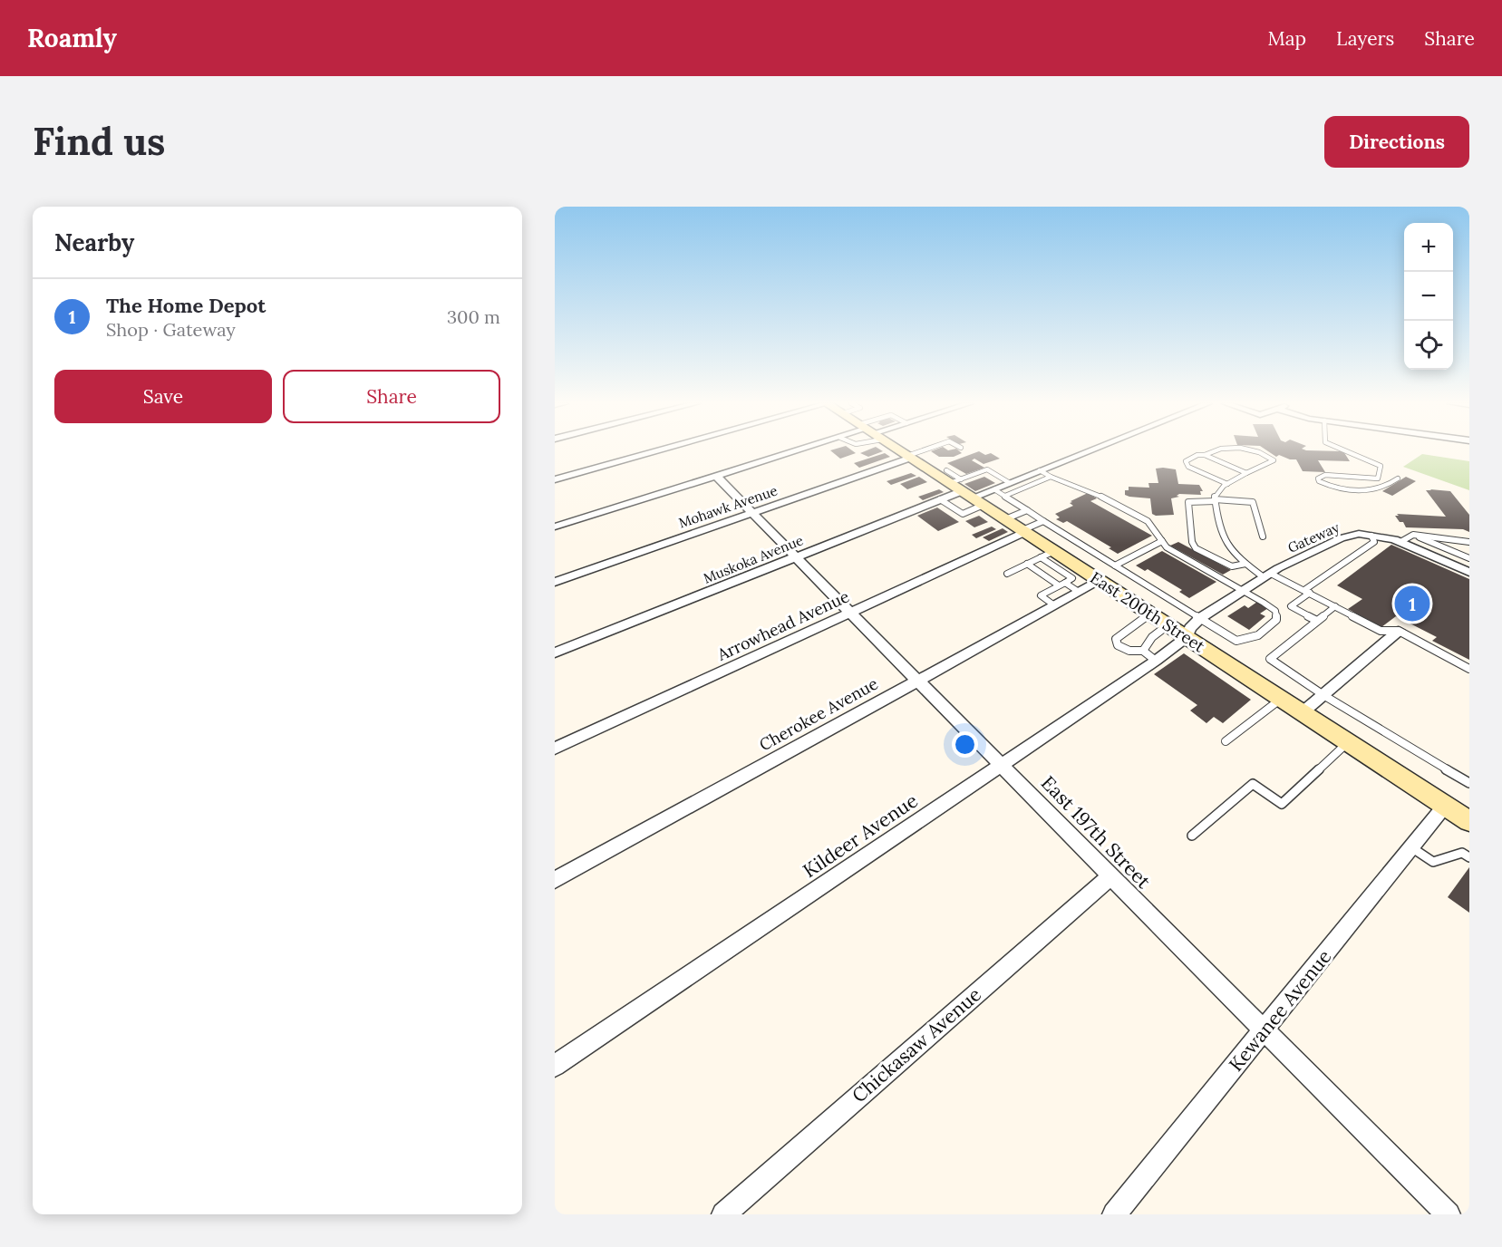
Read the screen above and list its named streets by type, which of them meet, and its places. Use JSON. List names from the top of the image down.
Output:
{
  "streets": {
    "street": [
      "Mohawk Avenue",
      "Gateway",
      "Muskoka Avenue",
      "East 200th Street",
      "Arrowhead Avenue",
      "Cherokee Avenue",
      "East 197th Street",
      "Kildeer Avenue",
      "Kewanee Avenue",
      "Chickasaw Avenue"
    ]
  },
  "crossings": [
    ["Mohawk Avenue", "East 200th Street"],
    ["Mohawk Avenue", "East 197th Street"],
    ["Gateway", "East 200th Street"],
    ["Gateway", "Kildeer Avenue"],
    ["Muskoka Avenue", "East 200th Street"],
    ["Muskoka Avenue", "East 197th Street"],
    ["East 200th Street", "Arrowhead Avenue"],
    ["East 200th Street", "Cherokee Avenue"],
    ["East 200th Street", "Kildeer Avenue"],
    ["East 200th Street", "Kewanee Avenue"],
    ["Arrowhead Avenue", "East 197th Street"],
    ["Cherokee Avenue", "East 197th Street"],
    ["East 197th Street", "Kildeer Avenue"],
    ["East 197th Street", "Kewanee Avenue"],
    ["East 197th Street", "Chickasaw Avenue"]
  ],
  "page": {
    "header": "Roamly",
    "nav": ["Map", "Layers", "Share"],
    "buttons": [
      "Directions",
      ["Save", "Share"]
    ],
    "title": "Find us",
    "heading": "Nearby",
    "map_buttons": ["+", "−"],
    "list": [
      {
        "mark": "1",
        "name": "The Home Depot",
        "note": "Shop · Gateway",
        "value": "300 m"
      }
    ],
    "pins": "1"
  }
}
